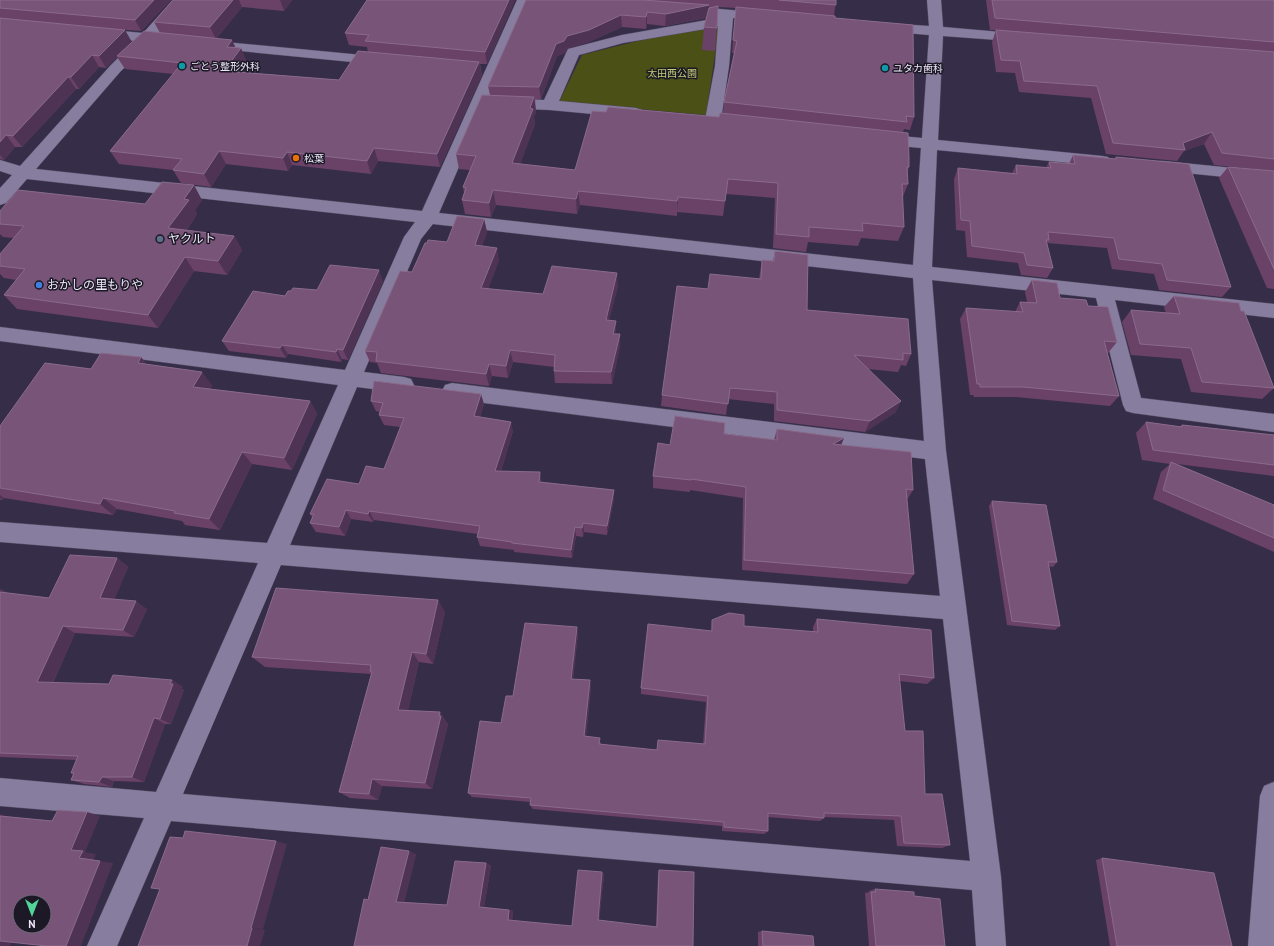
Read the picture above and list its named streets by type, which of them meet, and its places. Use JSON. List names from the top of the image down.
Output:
{
  "parks": ["太田西公園"],
  "places": [
    "ごとう整形外科",
    "ユタカ歯科",
    "松葉",
    "ヤクルト",
    "おかしの里もりや"
  ],
  "north": "bottom"
}
